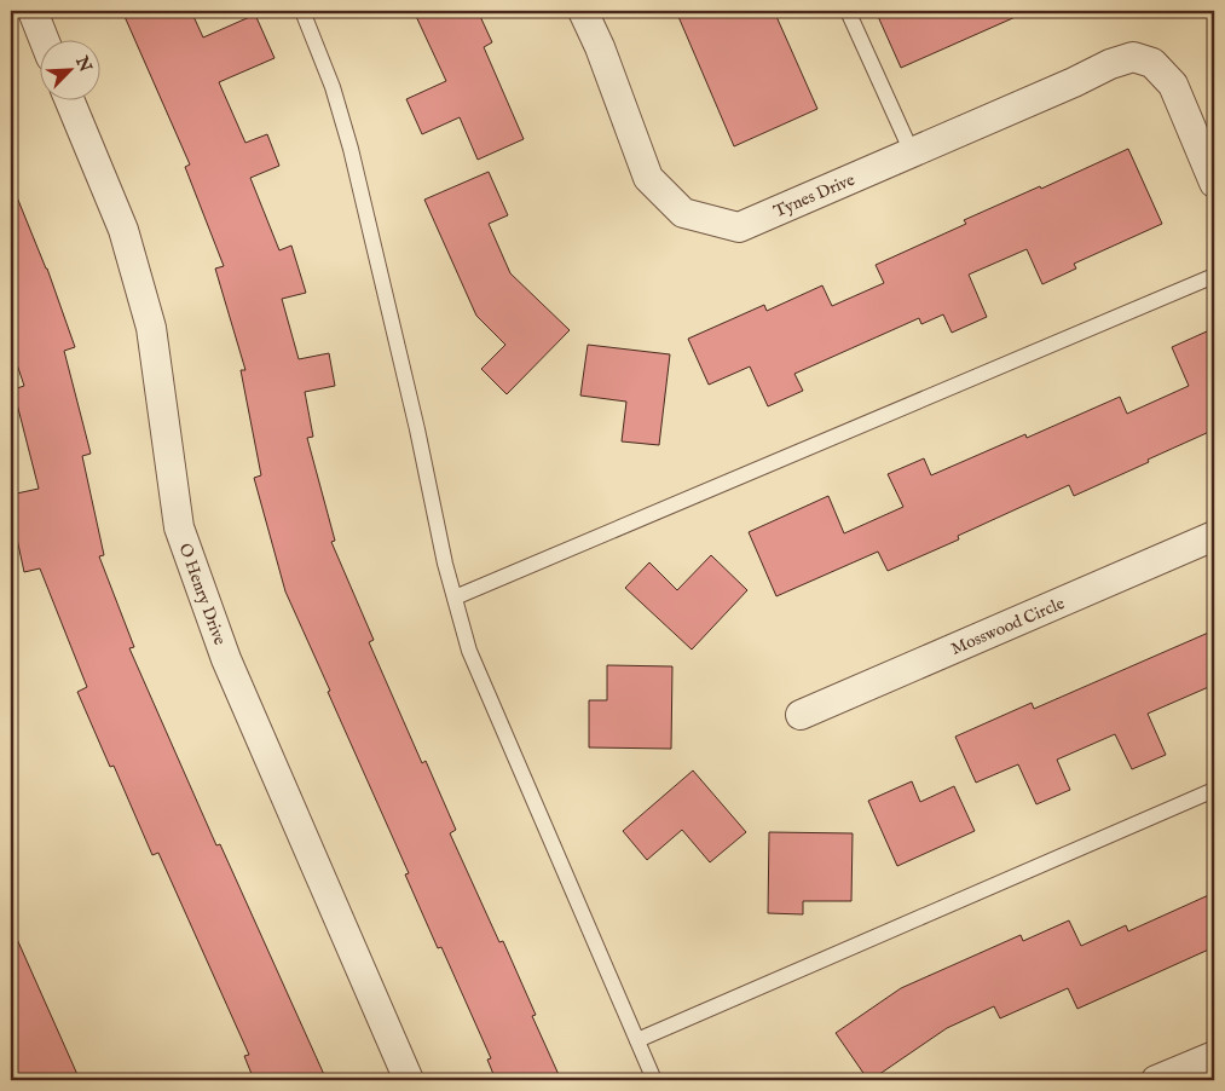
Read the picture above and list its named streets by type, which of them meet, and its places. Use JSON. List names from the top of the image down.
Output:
{
  "streets": {
    "street": ["Tynes Drive", "O Henry Drive", "Mosswood Circle"]
  },
  "north": "top right"
}
